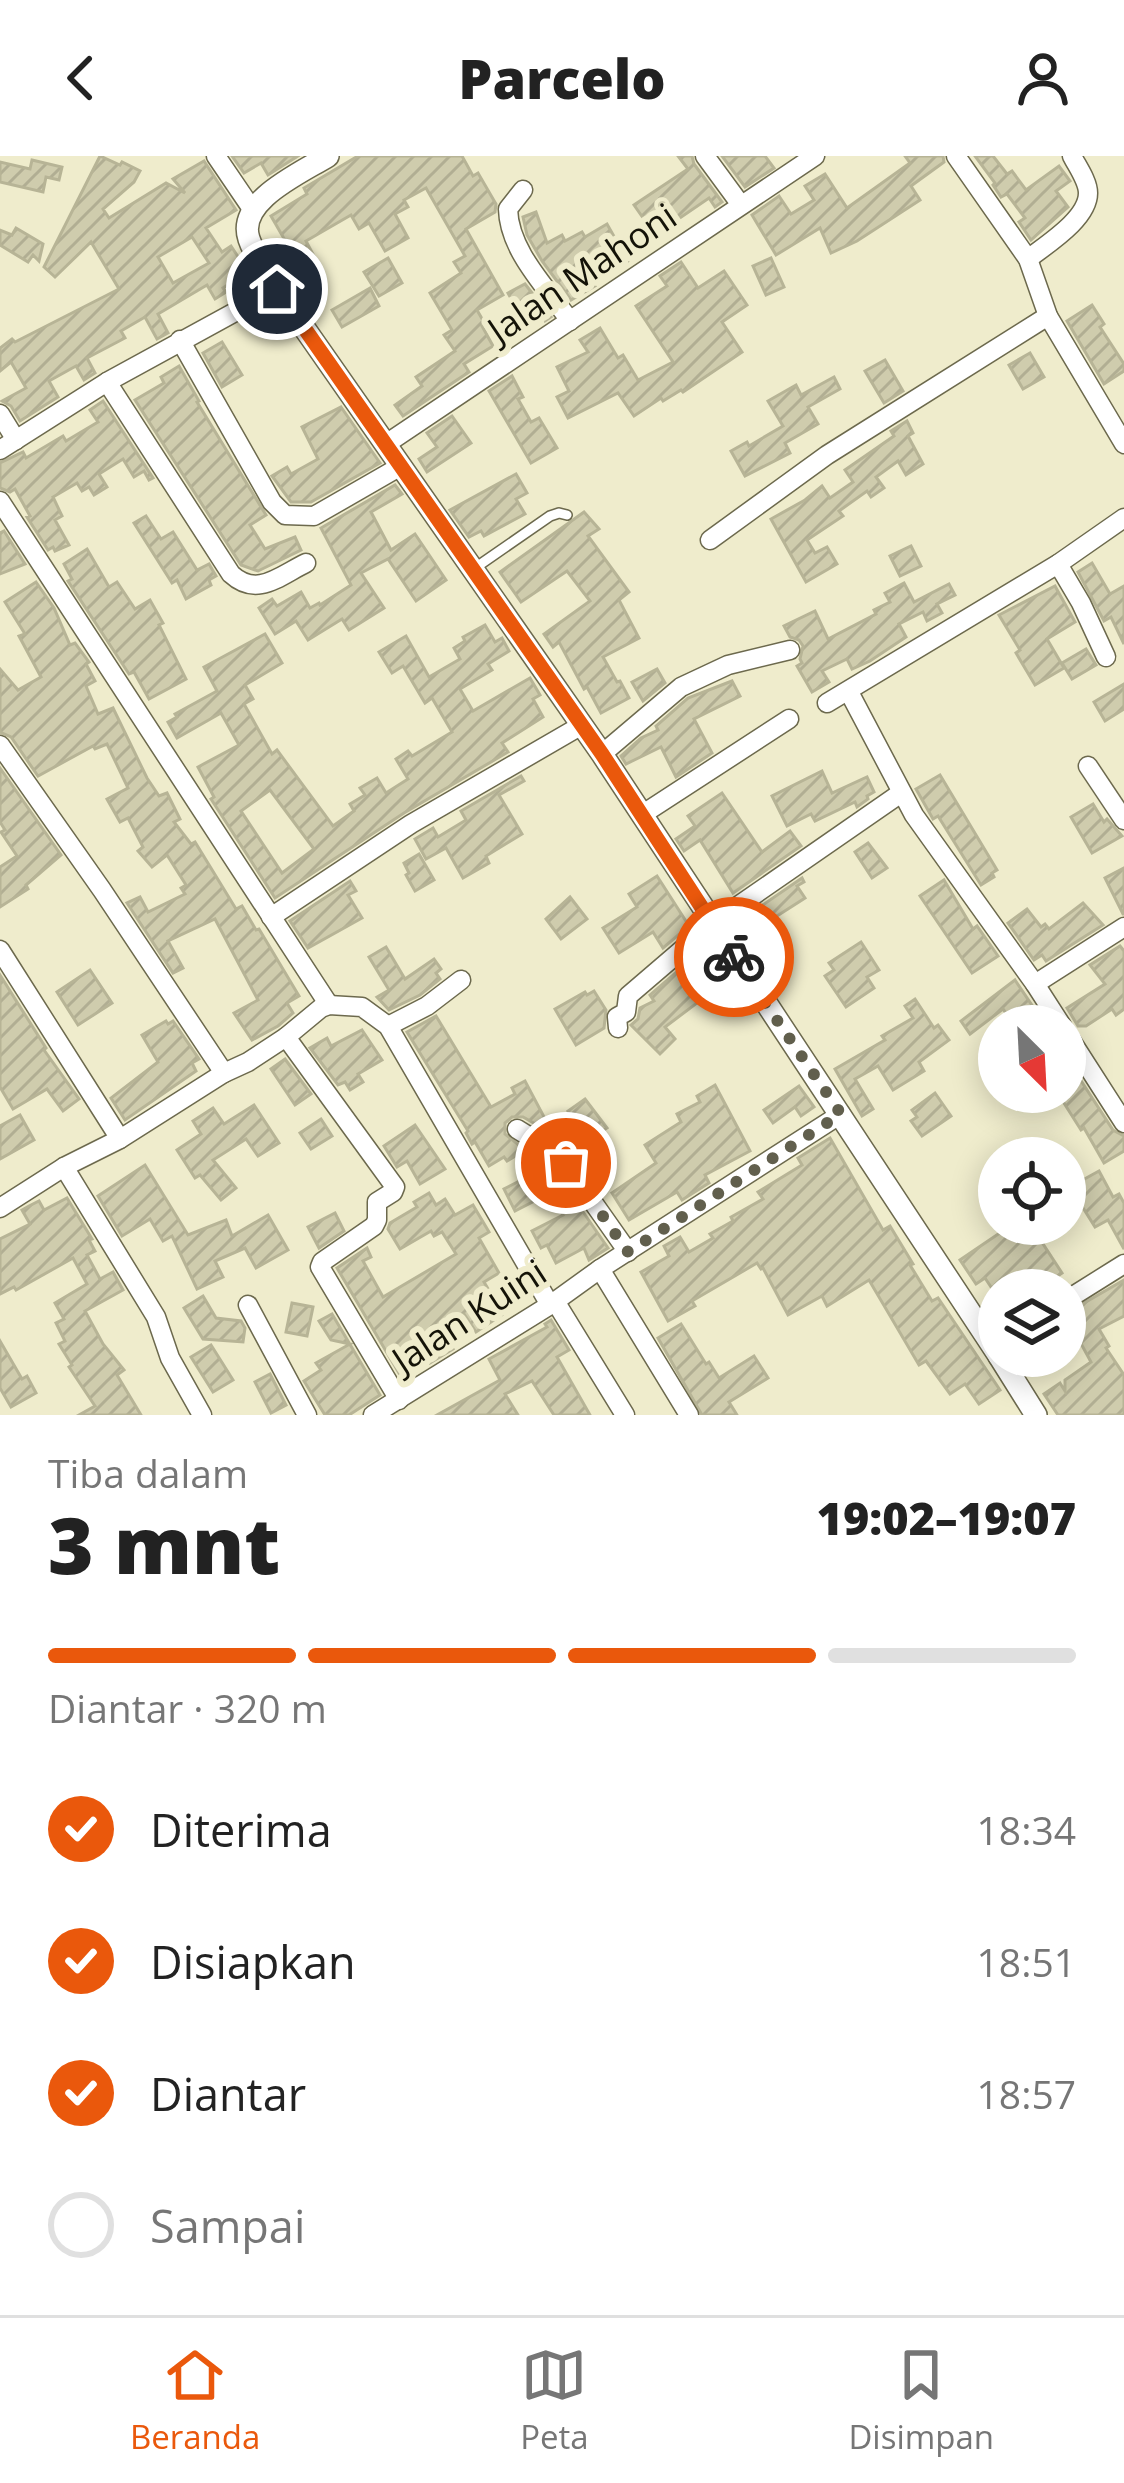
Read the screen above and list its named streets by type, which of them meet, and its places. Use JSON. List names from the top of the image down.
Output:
{
  "streets": {
    "street": ["Jalan Mahoni", "Jalan Kuini"]
  },
  "north": "bottom right",
  "page": {
    "header": "Parcelo",
    "heading": ["3 mnt", "Tiba dalam", "19:02–19:07"],
    "bar": "Diantar · 320 m",
    "list": [
      ["Diterima", "18:34"],
      ["Disiapkan", "18:51"],
      ["Diantar", "18:57"],
      "Sampai"
    ],
    "tabs": ["Beranda", "Peta", "Disimpan"]
  }
}
